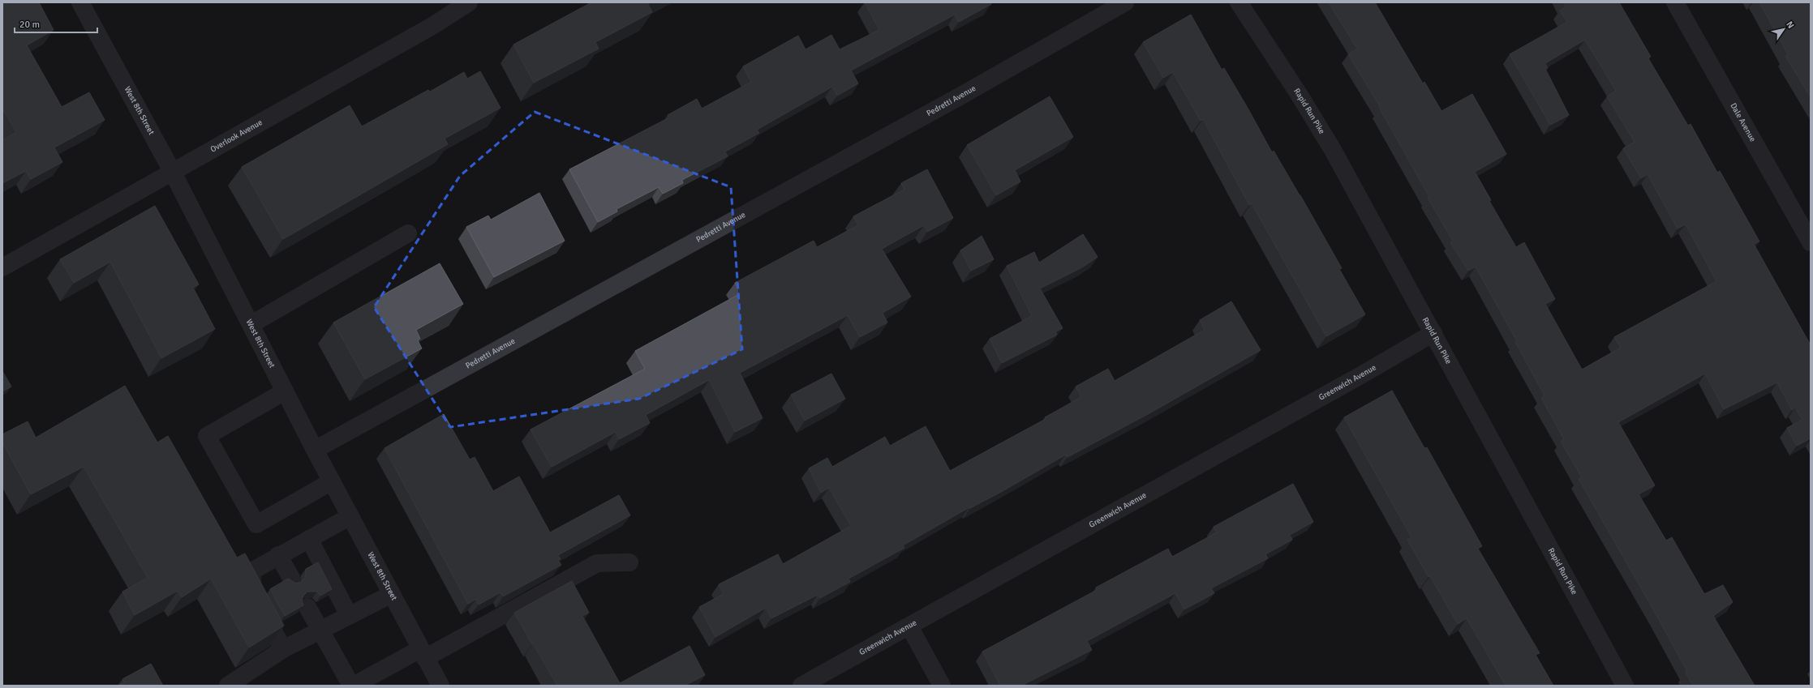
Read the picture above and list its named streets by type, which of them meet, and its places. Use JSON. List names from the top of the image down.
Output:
{
  "streets": {
    "street": [
      "Pedretti Avenue",
      "West 8th Street",
      "Rapid Run Pike",
      "Dale Avenue",
      "Overlook Avenue",
      "Greenwich Avenue"
    ]
  },
  "crossings": [
    ["Pedretti Avenue", "West 8th Street"],
    ["West 8th Street", "Overlook Avenue"],
    ["Rapid Run Pike", "Greenwich Avenue"]
  ],
  "scale_bar": "20 m",
  "north": "top right"
}
